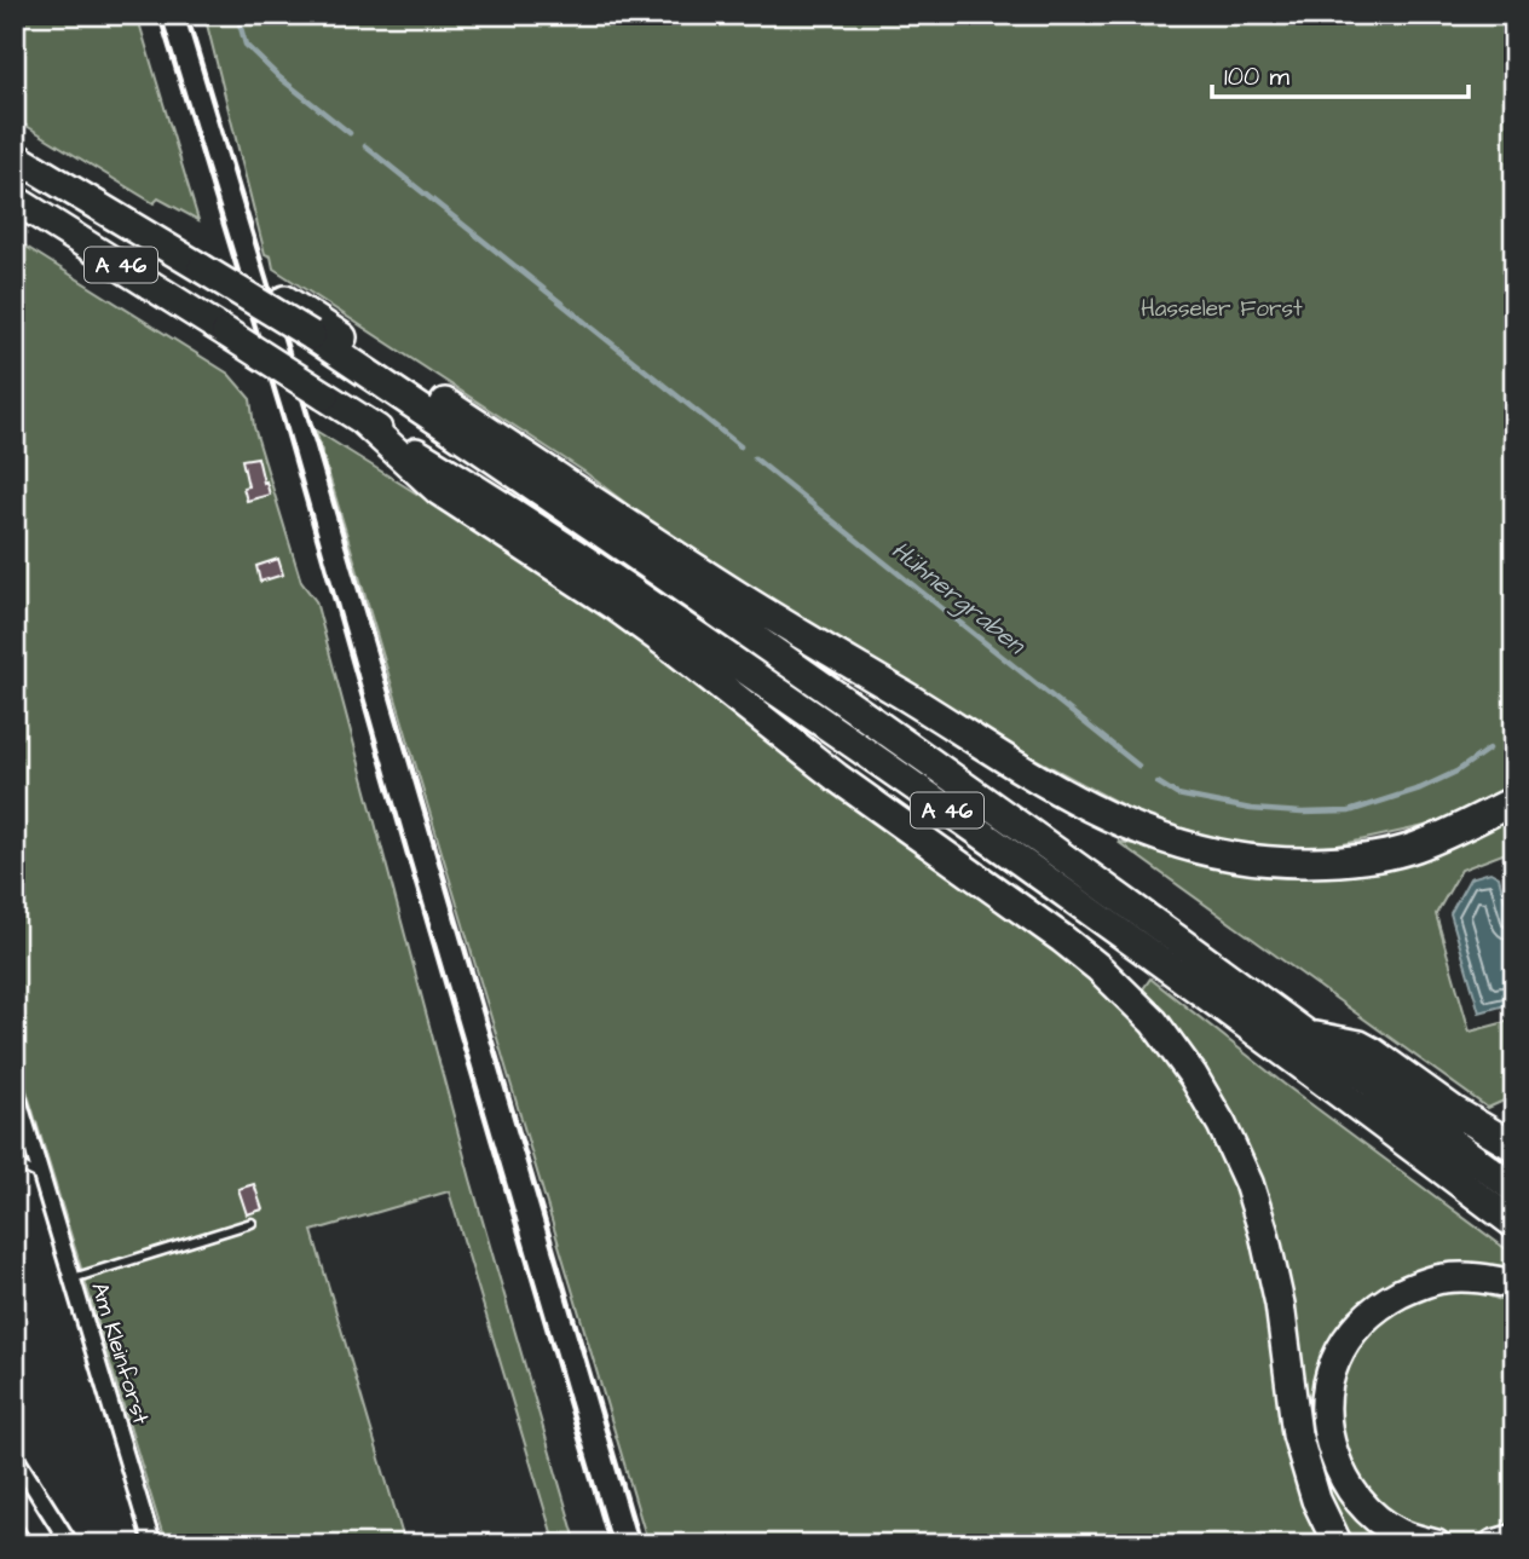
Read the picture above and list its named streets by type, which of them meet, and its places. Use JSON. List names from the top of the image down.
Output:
{
  "streets": {
    "highway": ["A 46"],
    "street": ["Am Kleinforst"]
  },
  "water": ["Hühnergraben"],
  "parks": ["Hasseler Forst"],
  "scale_bar": "100 m"
}
